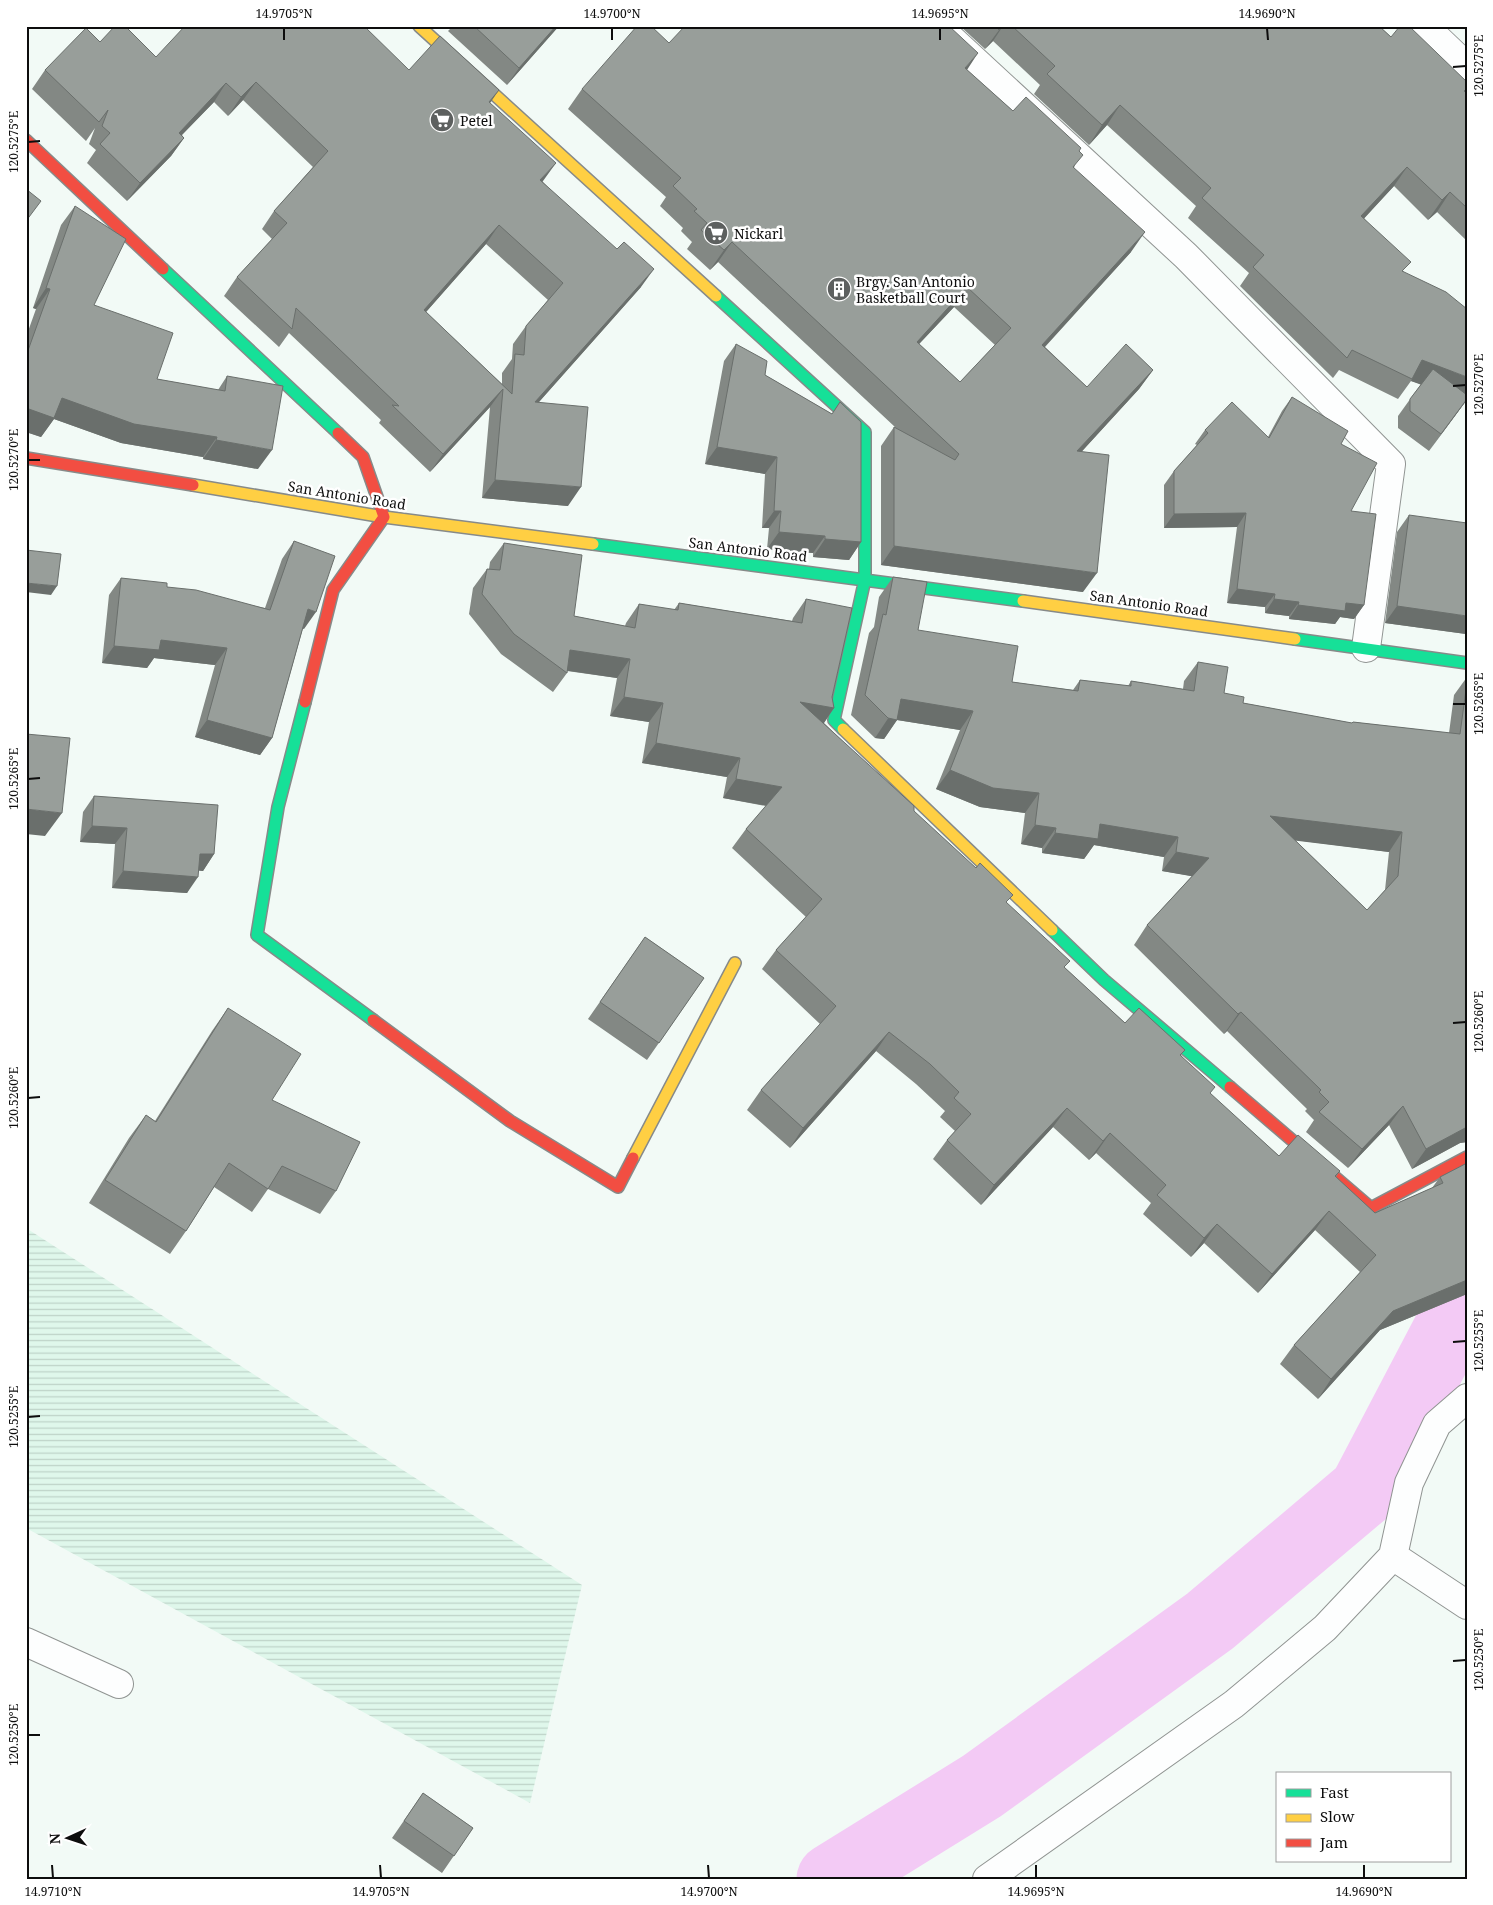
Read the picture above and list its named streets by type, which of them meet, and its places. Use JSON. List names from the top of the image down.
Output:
{
  "streets": {
    "street": ["San Antonio Road"]
  },
  "places": {
    "supermarket": ["Petel", "Nickarl"],
    "building": ["Brgy. San Antonio Basketball Court"]
  },
  "legend": ["Fast", "Slow", "Jam"],
  "north": "left",
  "coordinates": [
    "14.9705°N",
    "14.9700°N",
    "14.9695°N",
    "14.9690°N",
    "120.5275°E",
    "120.5270°E",
    "120.5265°E",
    "120.5260°E",
    "120.5255°E",
    "120.5250°E",
    "14.9710°N"
  ]
}
